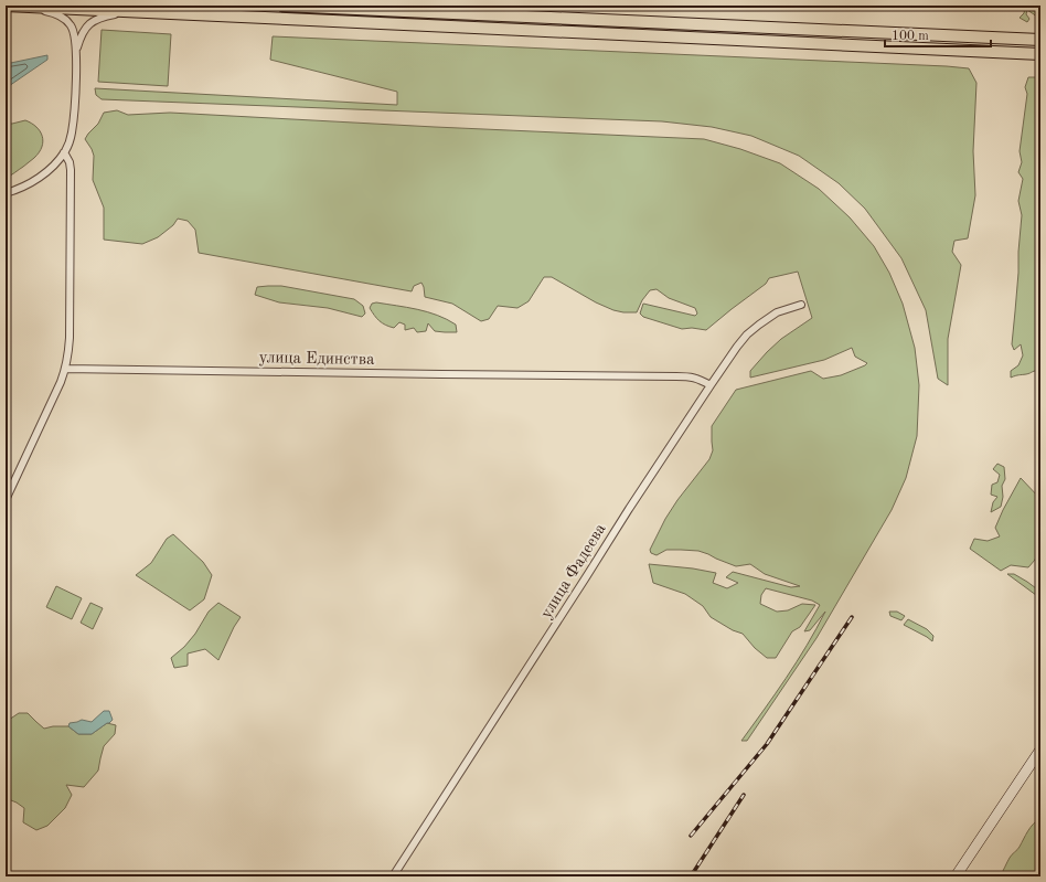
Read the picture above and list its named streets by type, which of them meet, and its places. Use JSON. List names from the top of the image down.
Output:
{
  "streets": {
    "street": ["улица Единства", "улица Фадеева"]
  },
  "crossings": [
    ["улица Единства", "улица Фадеева"]
  ],
  "scale_bar": "100 m"
}
